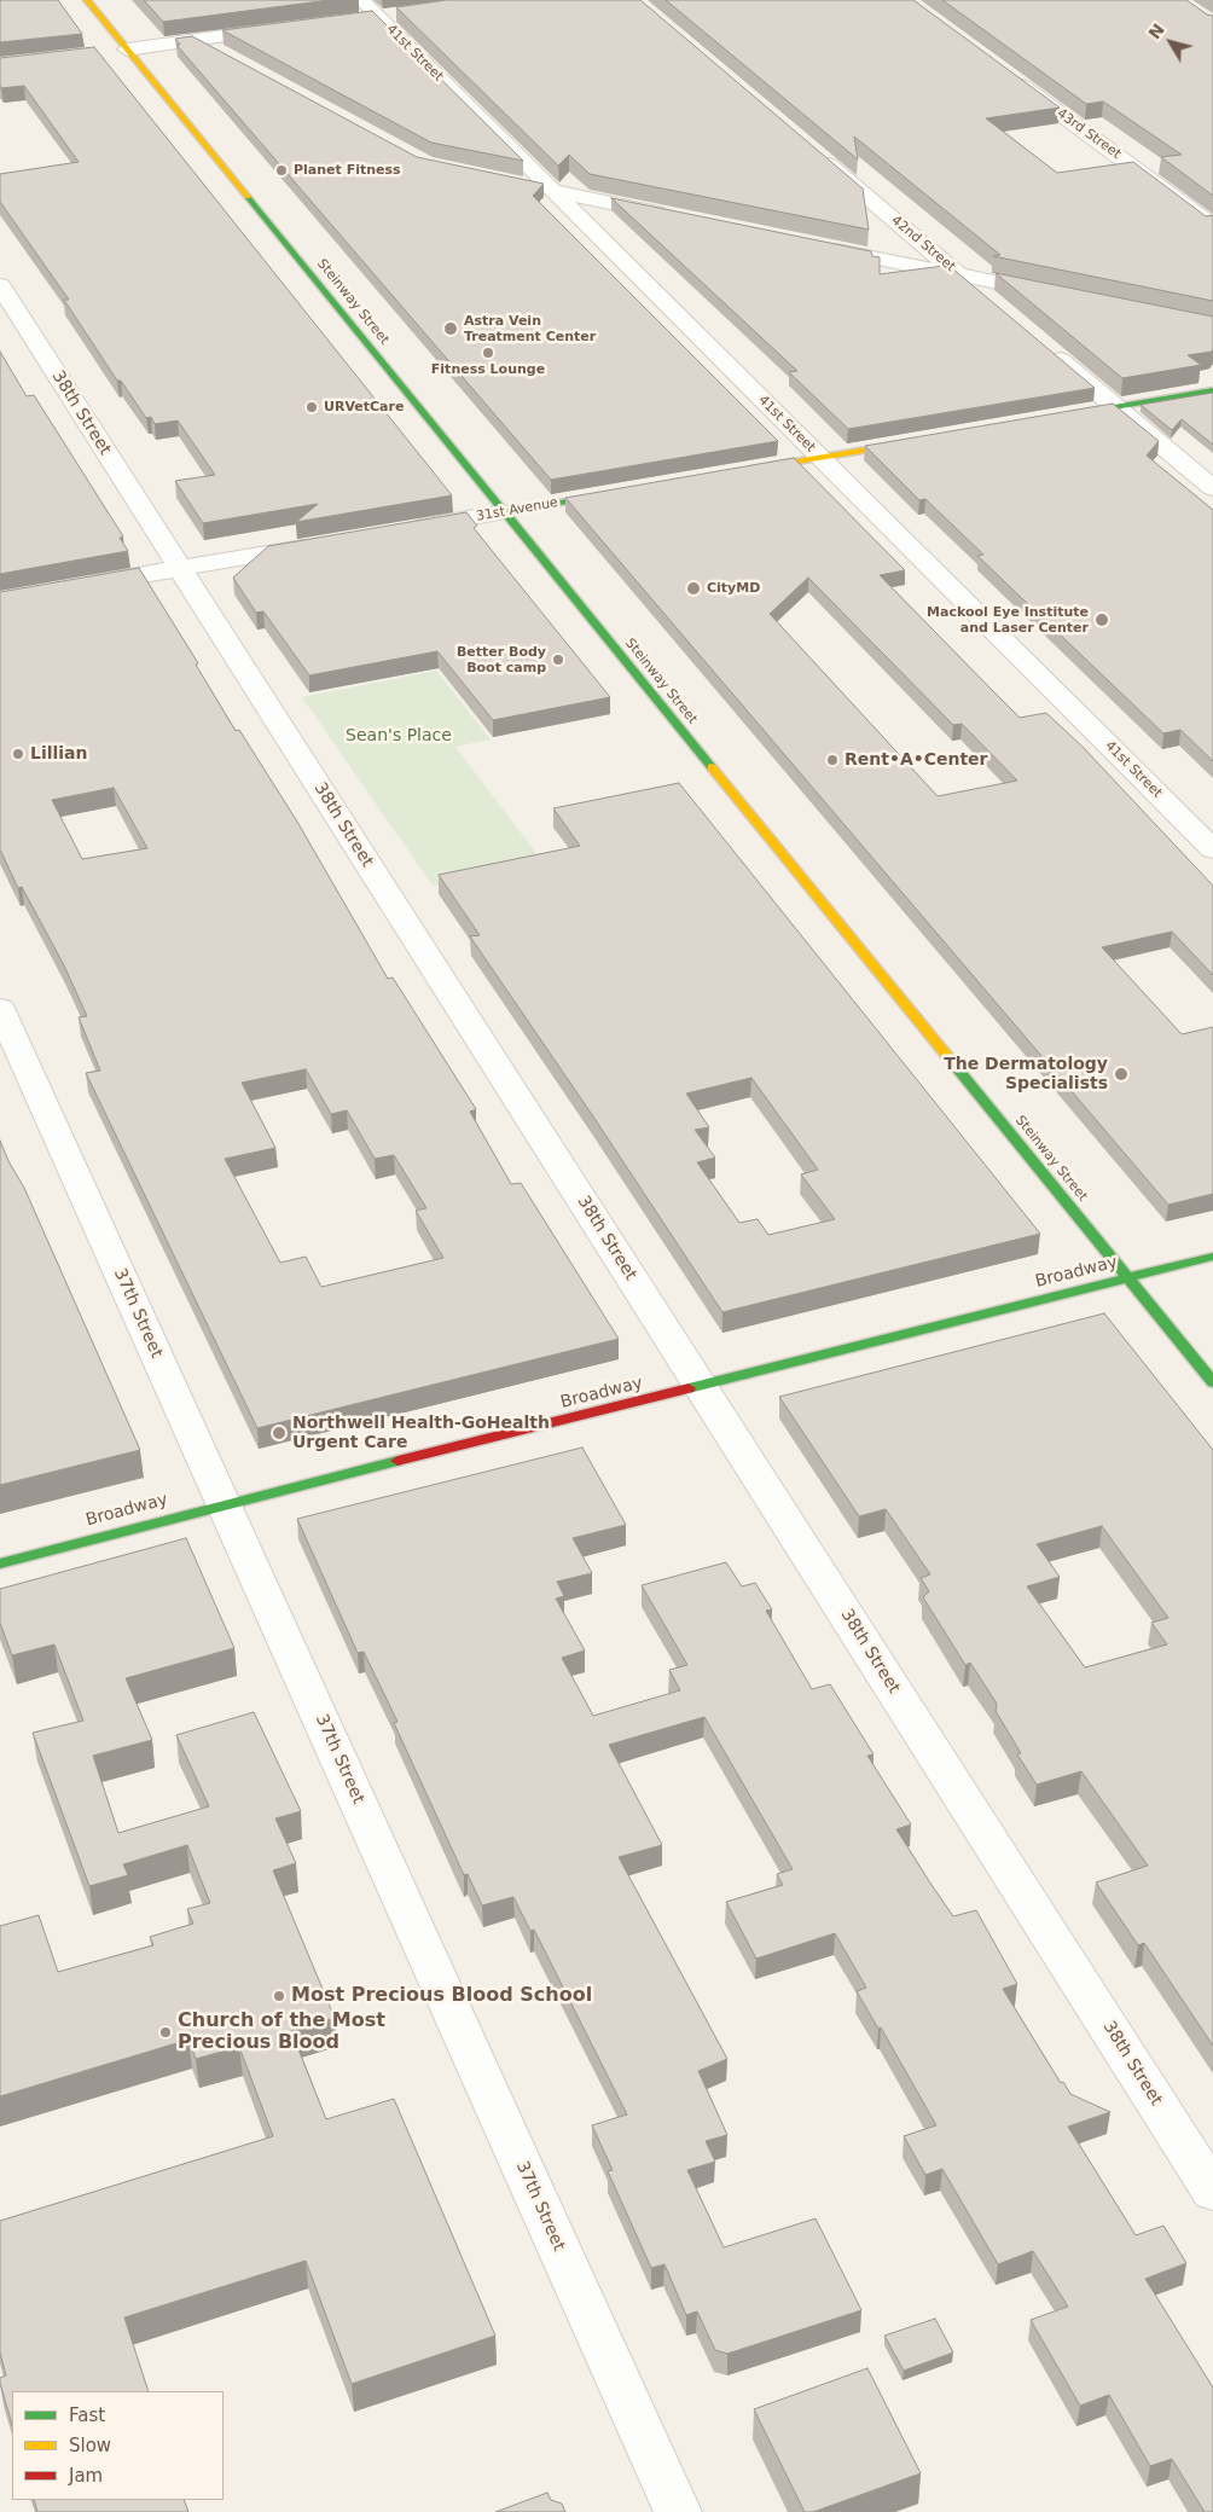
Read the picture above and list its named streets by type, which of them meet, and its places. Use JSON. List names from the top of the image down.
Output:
{
  "streets": {
    "street": [
      "41st Street",
      "43rd Street",
      "42nd Street",
      "Steinway Street",
      "38th Street",
      "31st Avenue",
      "Broadway",
      "37th Street"
    ]
  },
  "crossings": [
    ["Steinway Street", "31st Avenue"],
    ["Steinway Street", "Broadway"],
    ["38th Street", "Broadway"],
    ["Broadway", "37th Street"]
  ],
  "parks": ["Sean's Place"],
  "places": [
    "Planet Fitness",
    "Astra Vein Treatment Center",
    "Fitness Lounge",
    "URVetCare",
    "CityMD",
    "Mackool Eye Institute and Laser Center",
    "Better Body Boot camp",
    "Lillian",
    "Rent•A•Center",
    "The Dermatology Specialists",
    "Northwell Health-GoHealth Urgent Care",
    "Most Precious Blood School",
    "Church of the Most Precious Blood"
  ],
  "legend": ["Fast", "Slow", "Jam"],
  "north": "top left"
}
